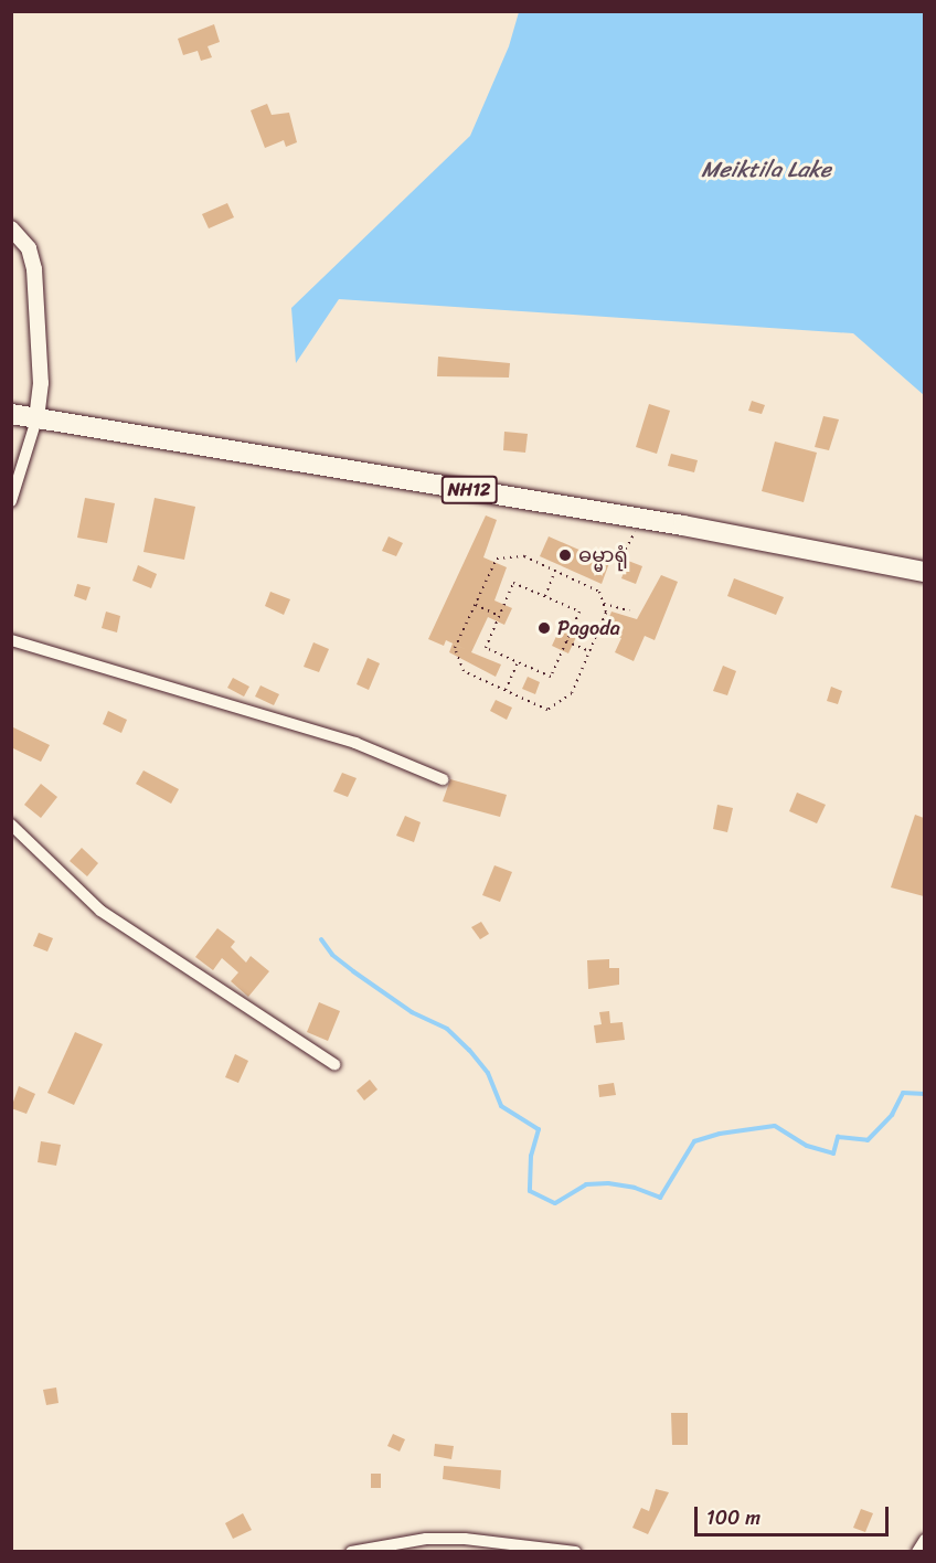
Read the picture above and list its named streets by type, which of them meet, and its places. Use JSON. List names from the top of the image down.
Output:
{
  "streets": {
    "highway": ["NH12"]
  },
  "water": ["Meiktila Lake"],
  "places": ["ဓမ္မာရုံ", "Pagoda"],
  "scale_bar": "100 m"
}
